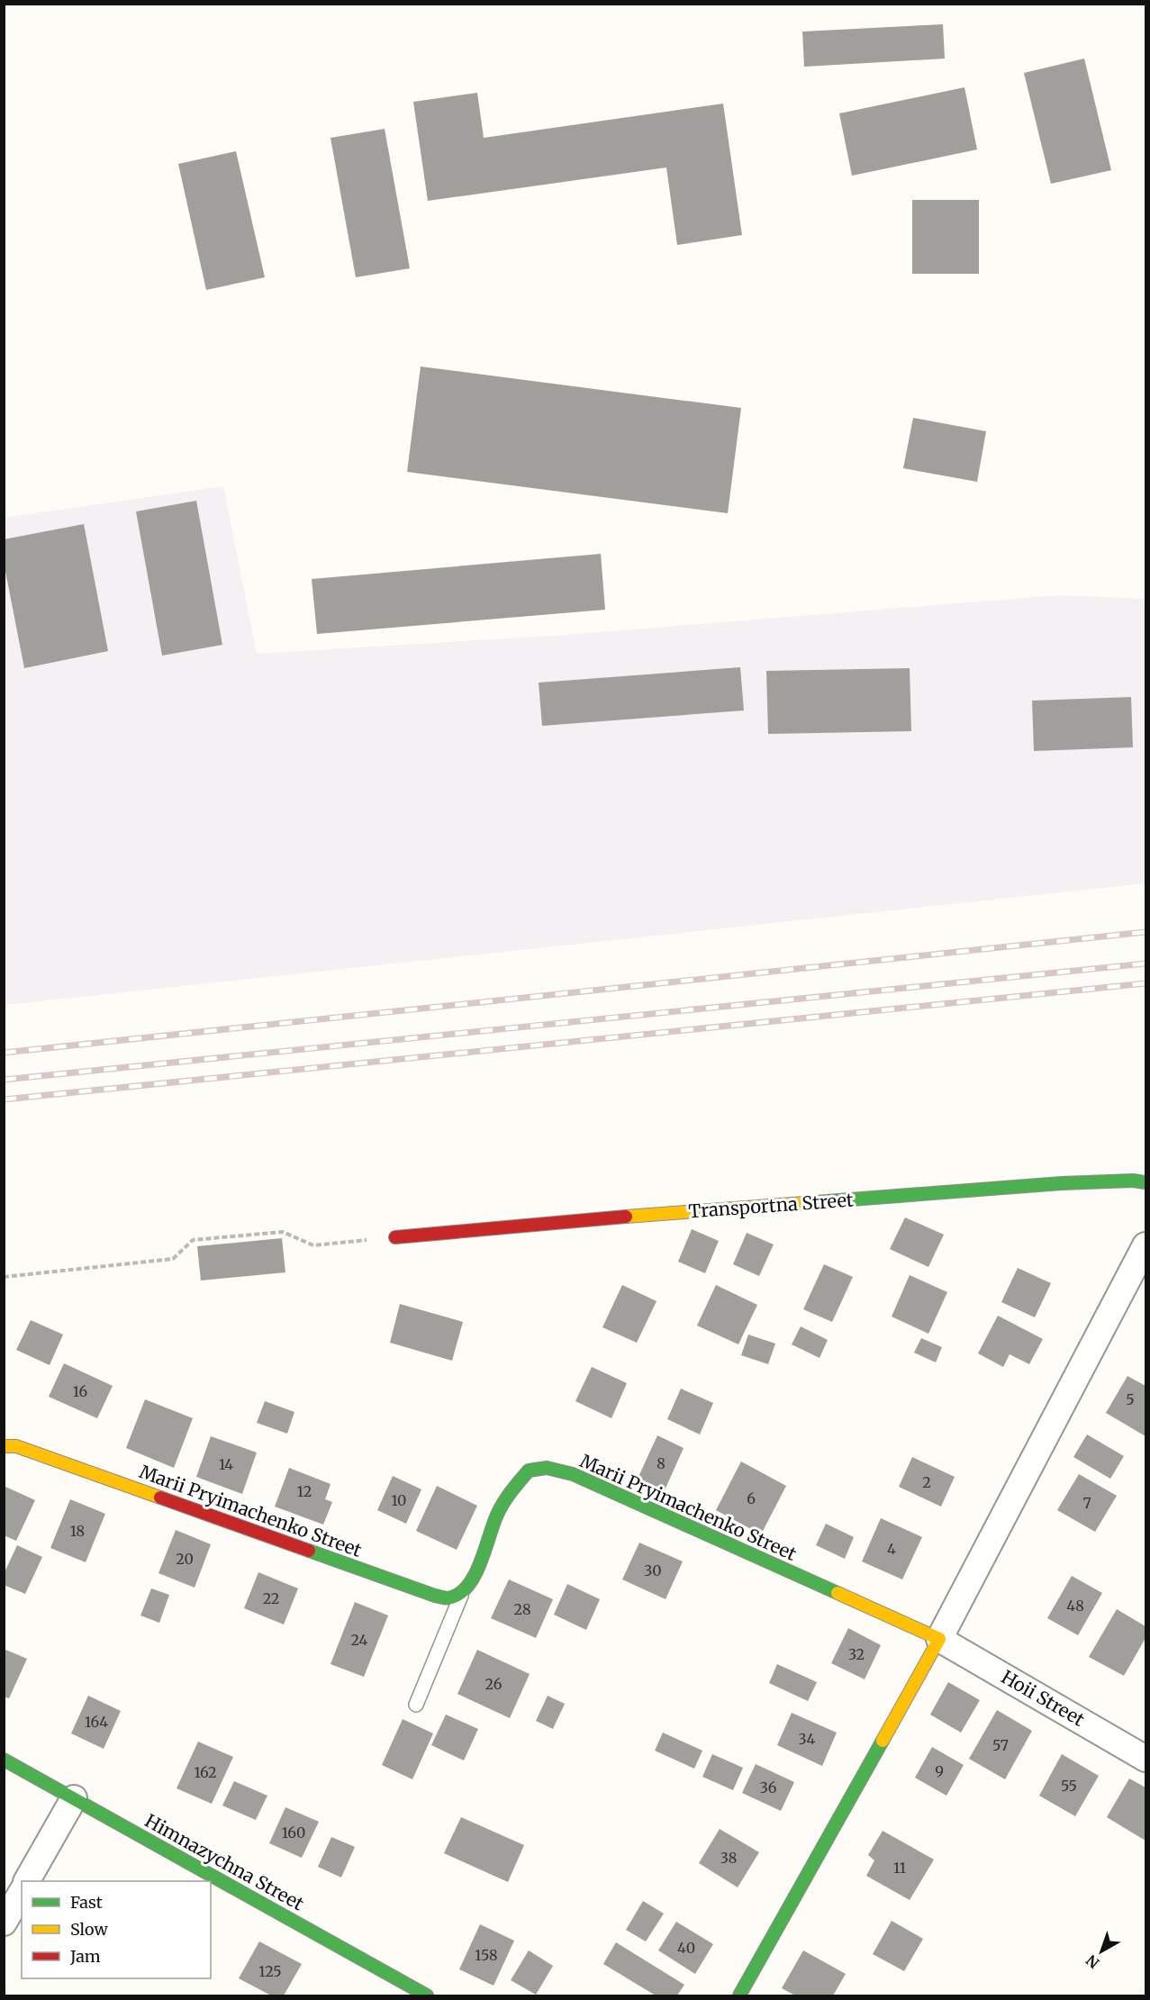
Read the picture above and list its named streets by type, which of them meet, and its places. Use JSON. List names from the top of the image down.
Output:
{
  "streets": {
    "street": [
      "Transportna Street",
      "Marii Pryimachenko Street",
      "Hoii Street",
      "Himnazychna Street"
    ]
  },
  "crossings": [
    ["Marii Pryimachenko Street", "Hoii Street"]
  ],
  "house_numbers": [
    "16",
    "5",
    "8",
    "14",
    "2",
    "12",
    "6",
    "10",
    "7",
    "18",
    "4",
    "20",
    "30",
    "22",
    "48",
    "28",
    "24",
    "32",
    "26",
    "164",
    "34",
    "57",
    "9",
    "162",
    "55",
    "36",
    "160",
    "38",
    "11",
    "40",
    "158",
    "125"
  ],
  "legend": ["Fast", "Slow", "Jam"],
  "north": "bottom left"
}
